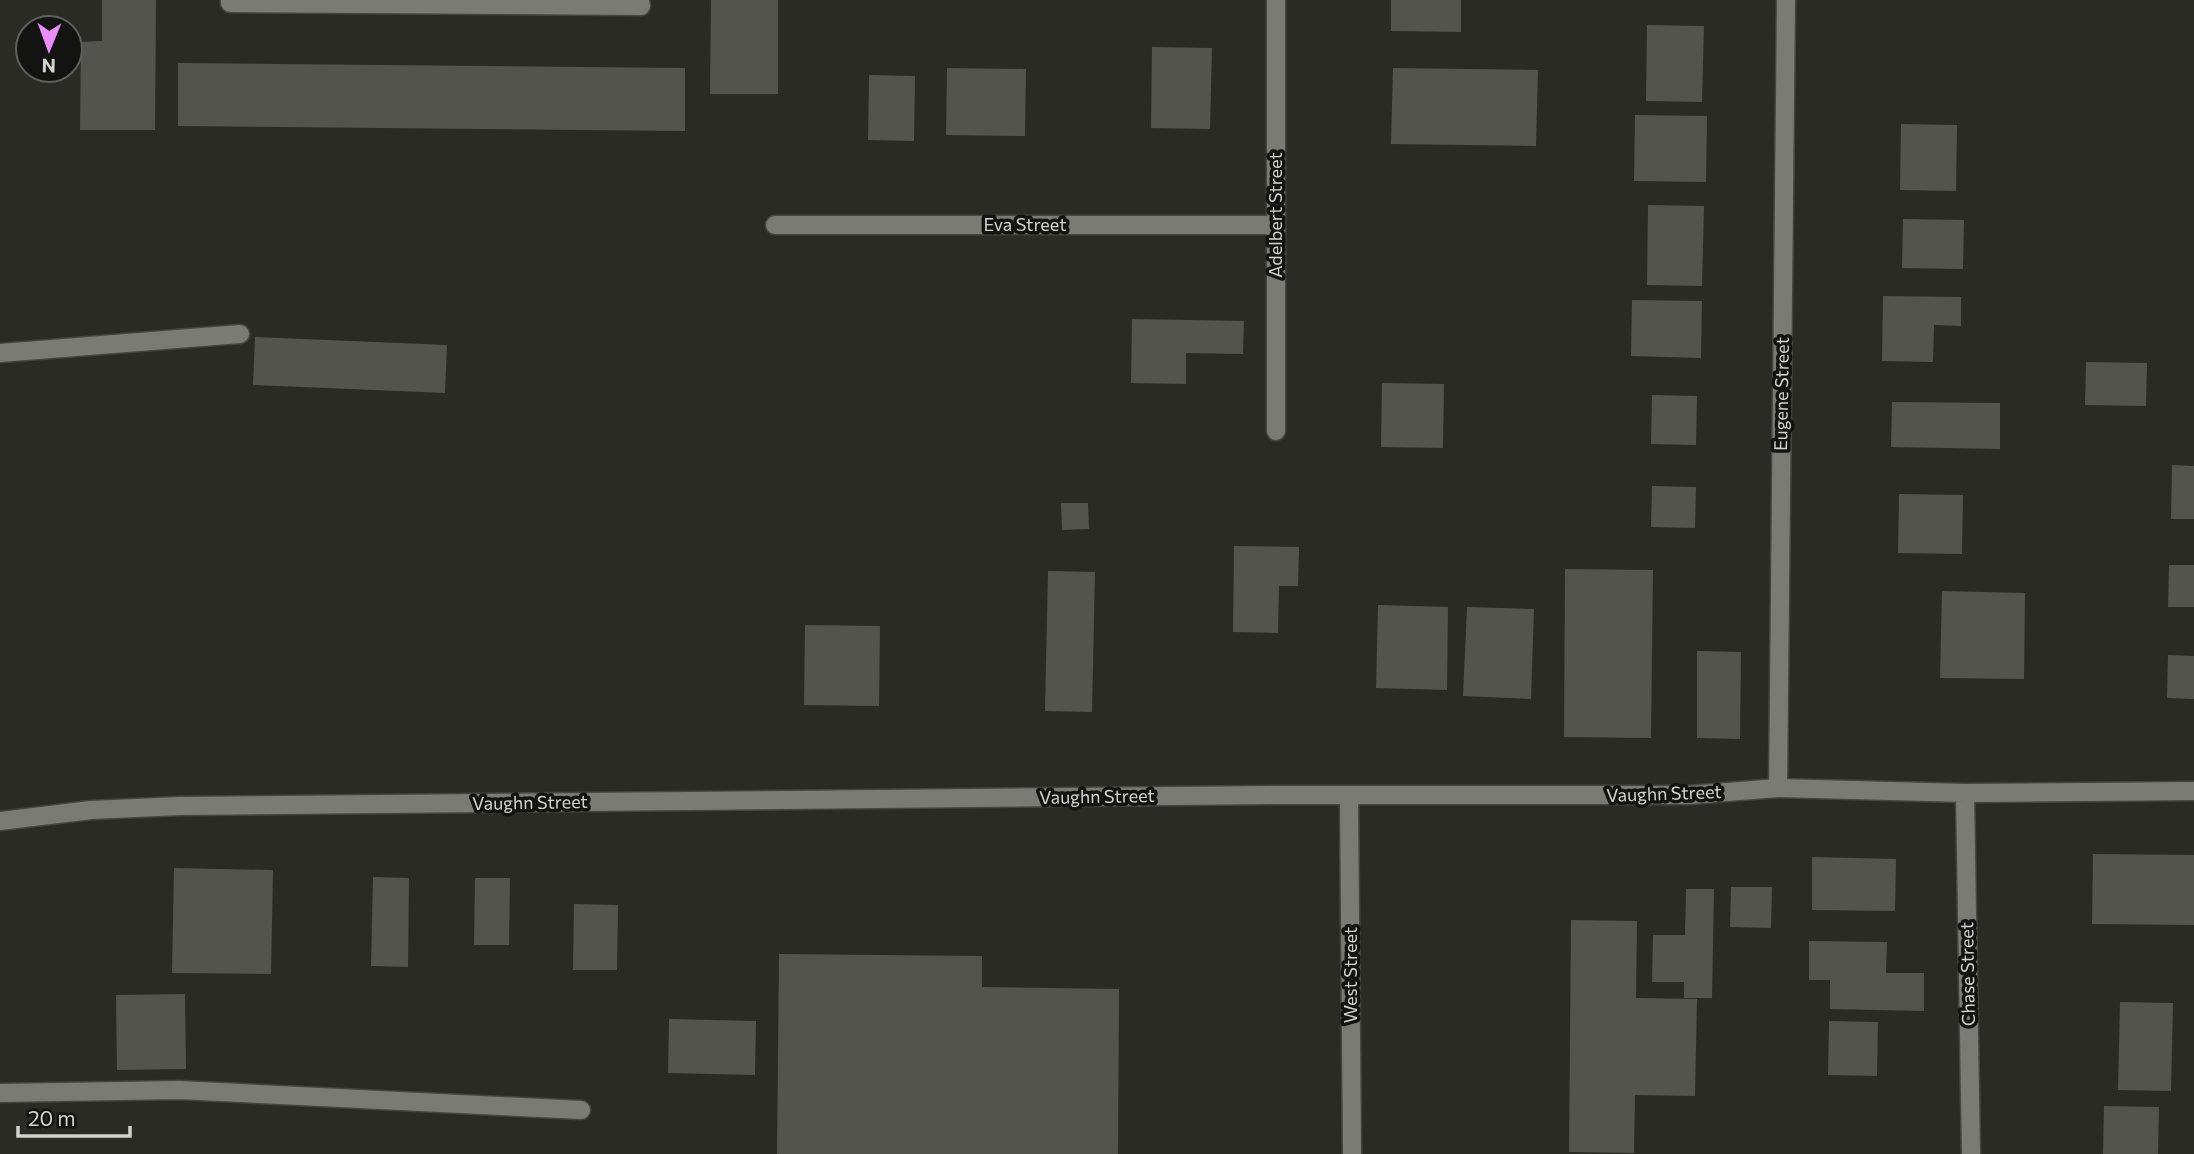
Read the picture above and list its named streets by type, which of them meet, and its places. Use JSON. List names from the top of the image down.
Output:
{
  "streets": {
    "street": [
      "Adelbert Street",
      "Eva Street",
      "Eugene Street",
      "Vaughn Street",
      "Chase Street",
      "West Street"
    ]
  },
  "crossings": [
    ["Adelbert Street", "Eva Street"],
    ["Eugene Street", "Vaughn Street"],
    ["Vaughn Street", "Chase Street"],
    ["Vaughn Street", "West Street"]
  ],
  "scale_bar": "20 m",
  "north": "bottom"
}
